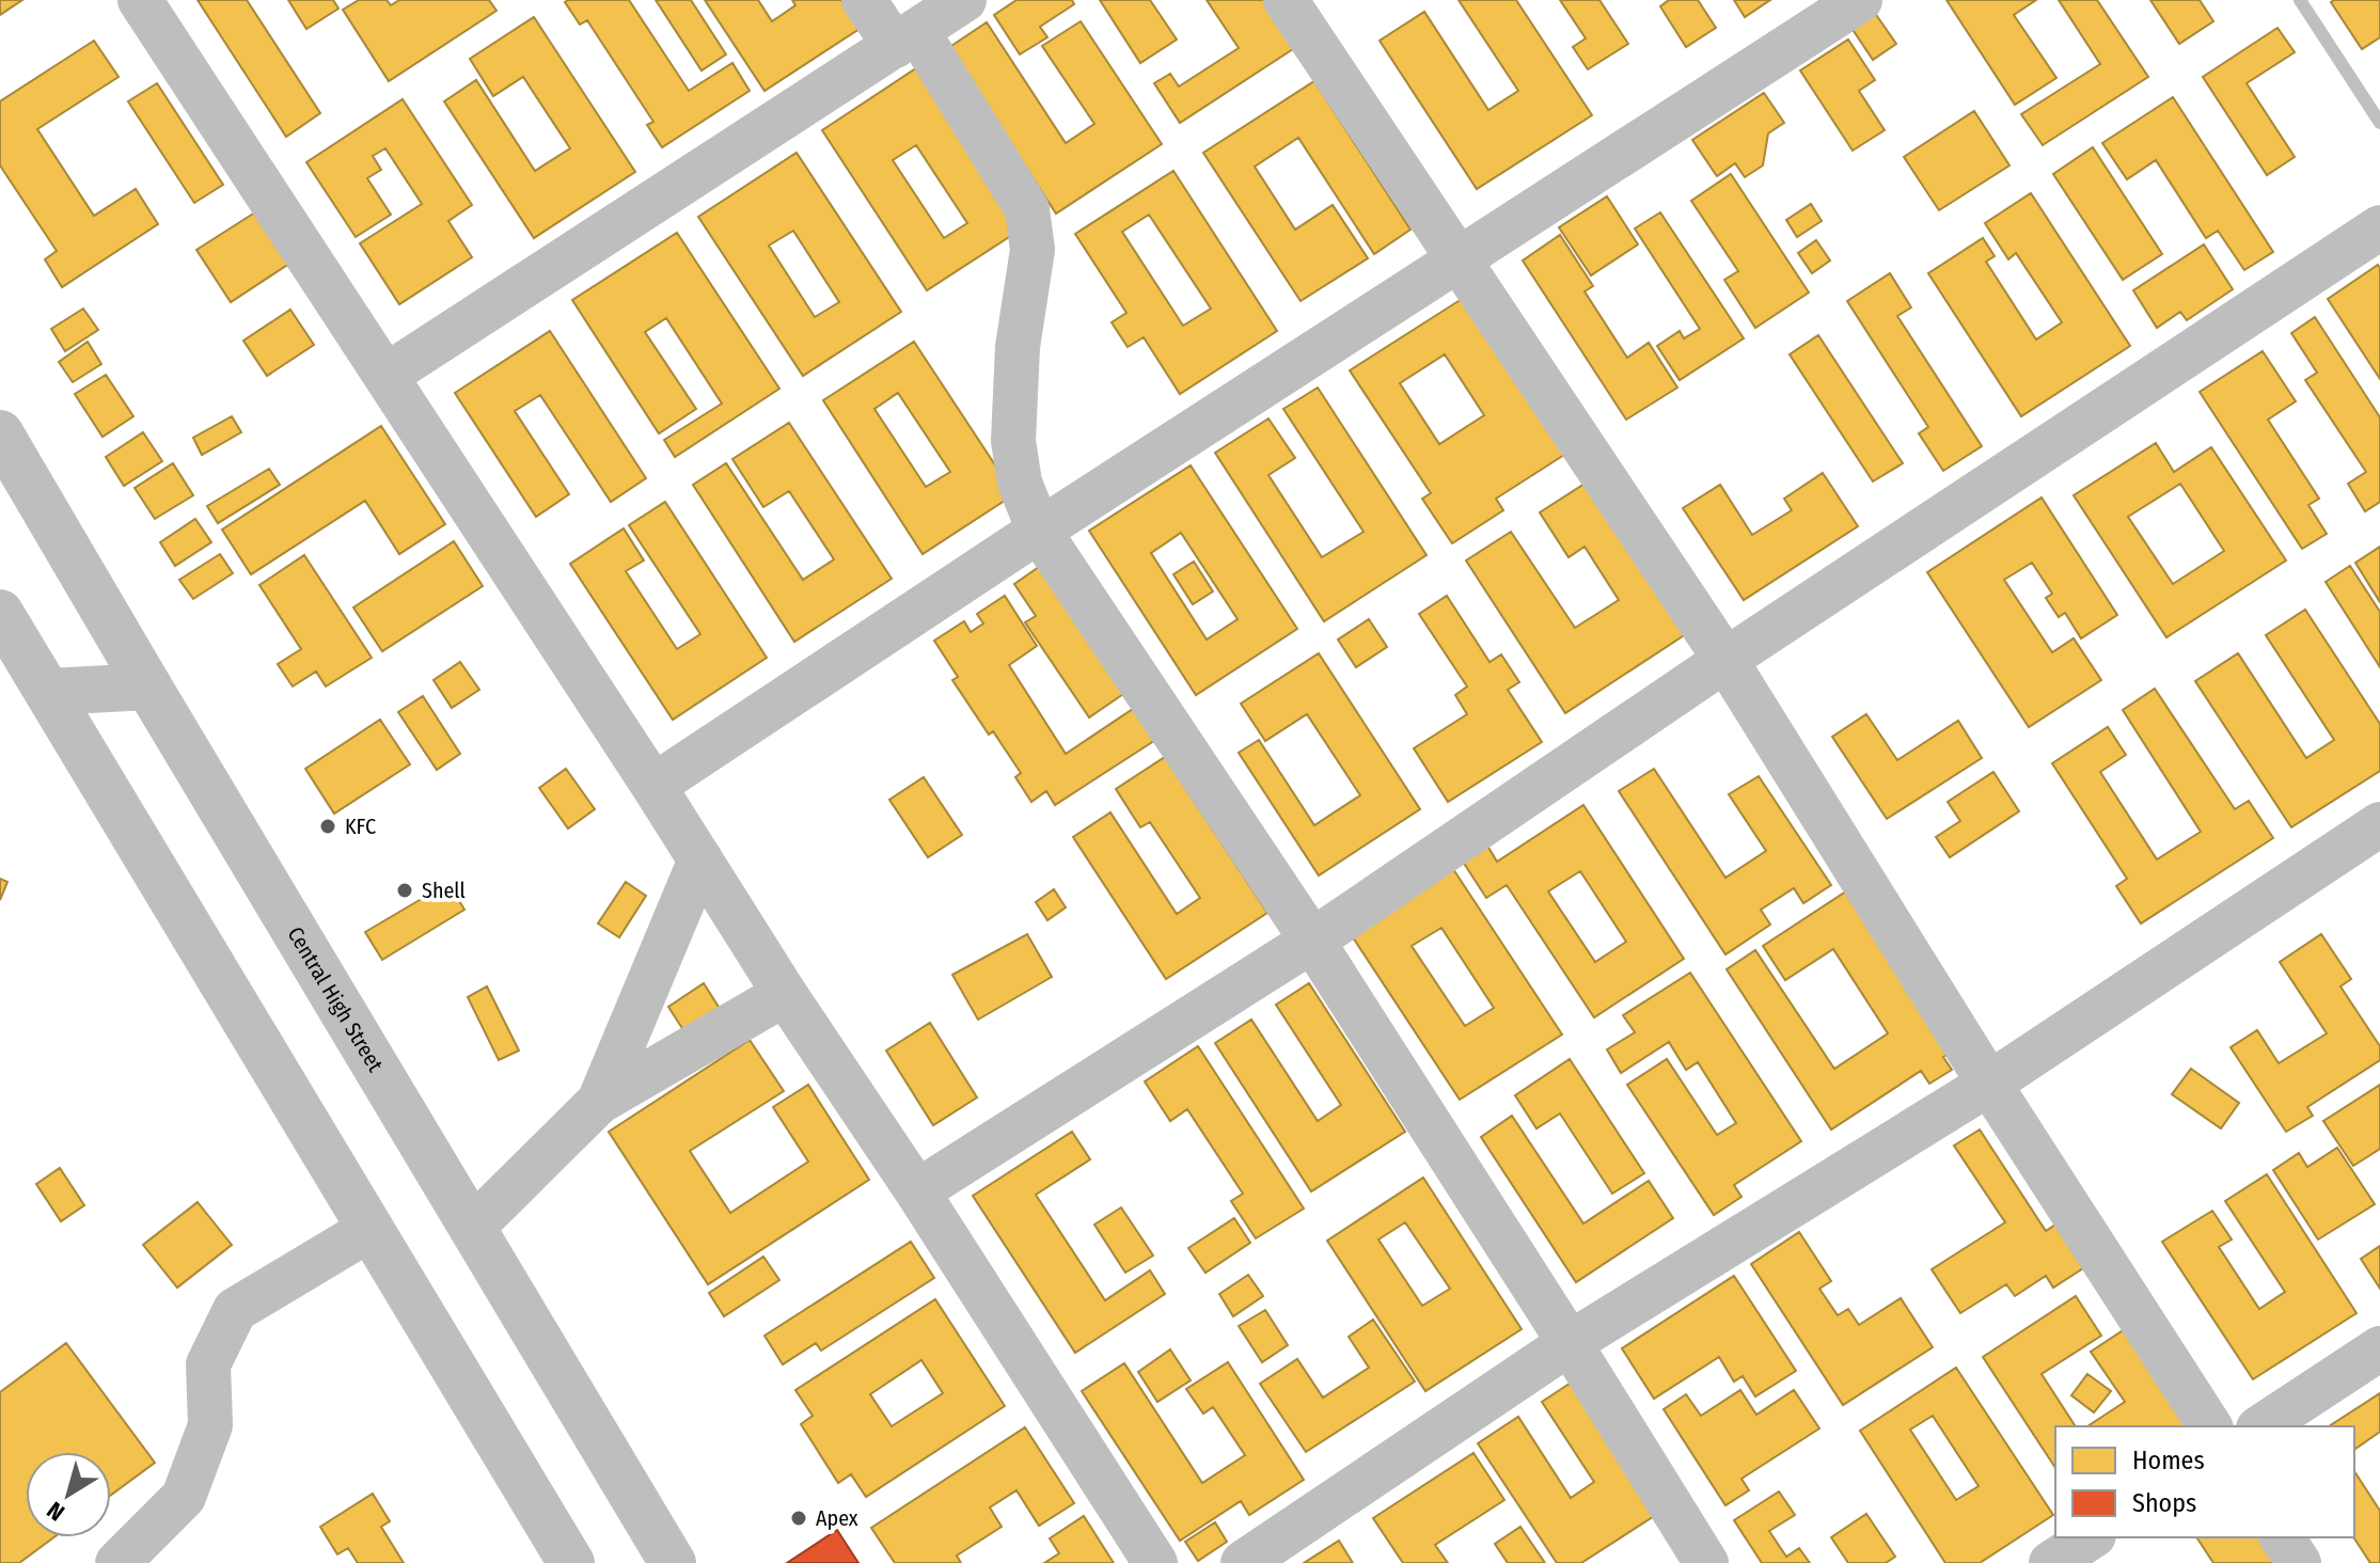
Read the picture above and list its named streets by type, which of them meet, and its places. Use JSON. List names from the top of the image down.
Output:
{
  "streets": {
    "highway": ["Central High Street"]
  },
  "places": ["KFC", "Shell", "Apex"],
  "legend": ["Homes", "Shops"],
  "north": "bottom left"
}
